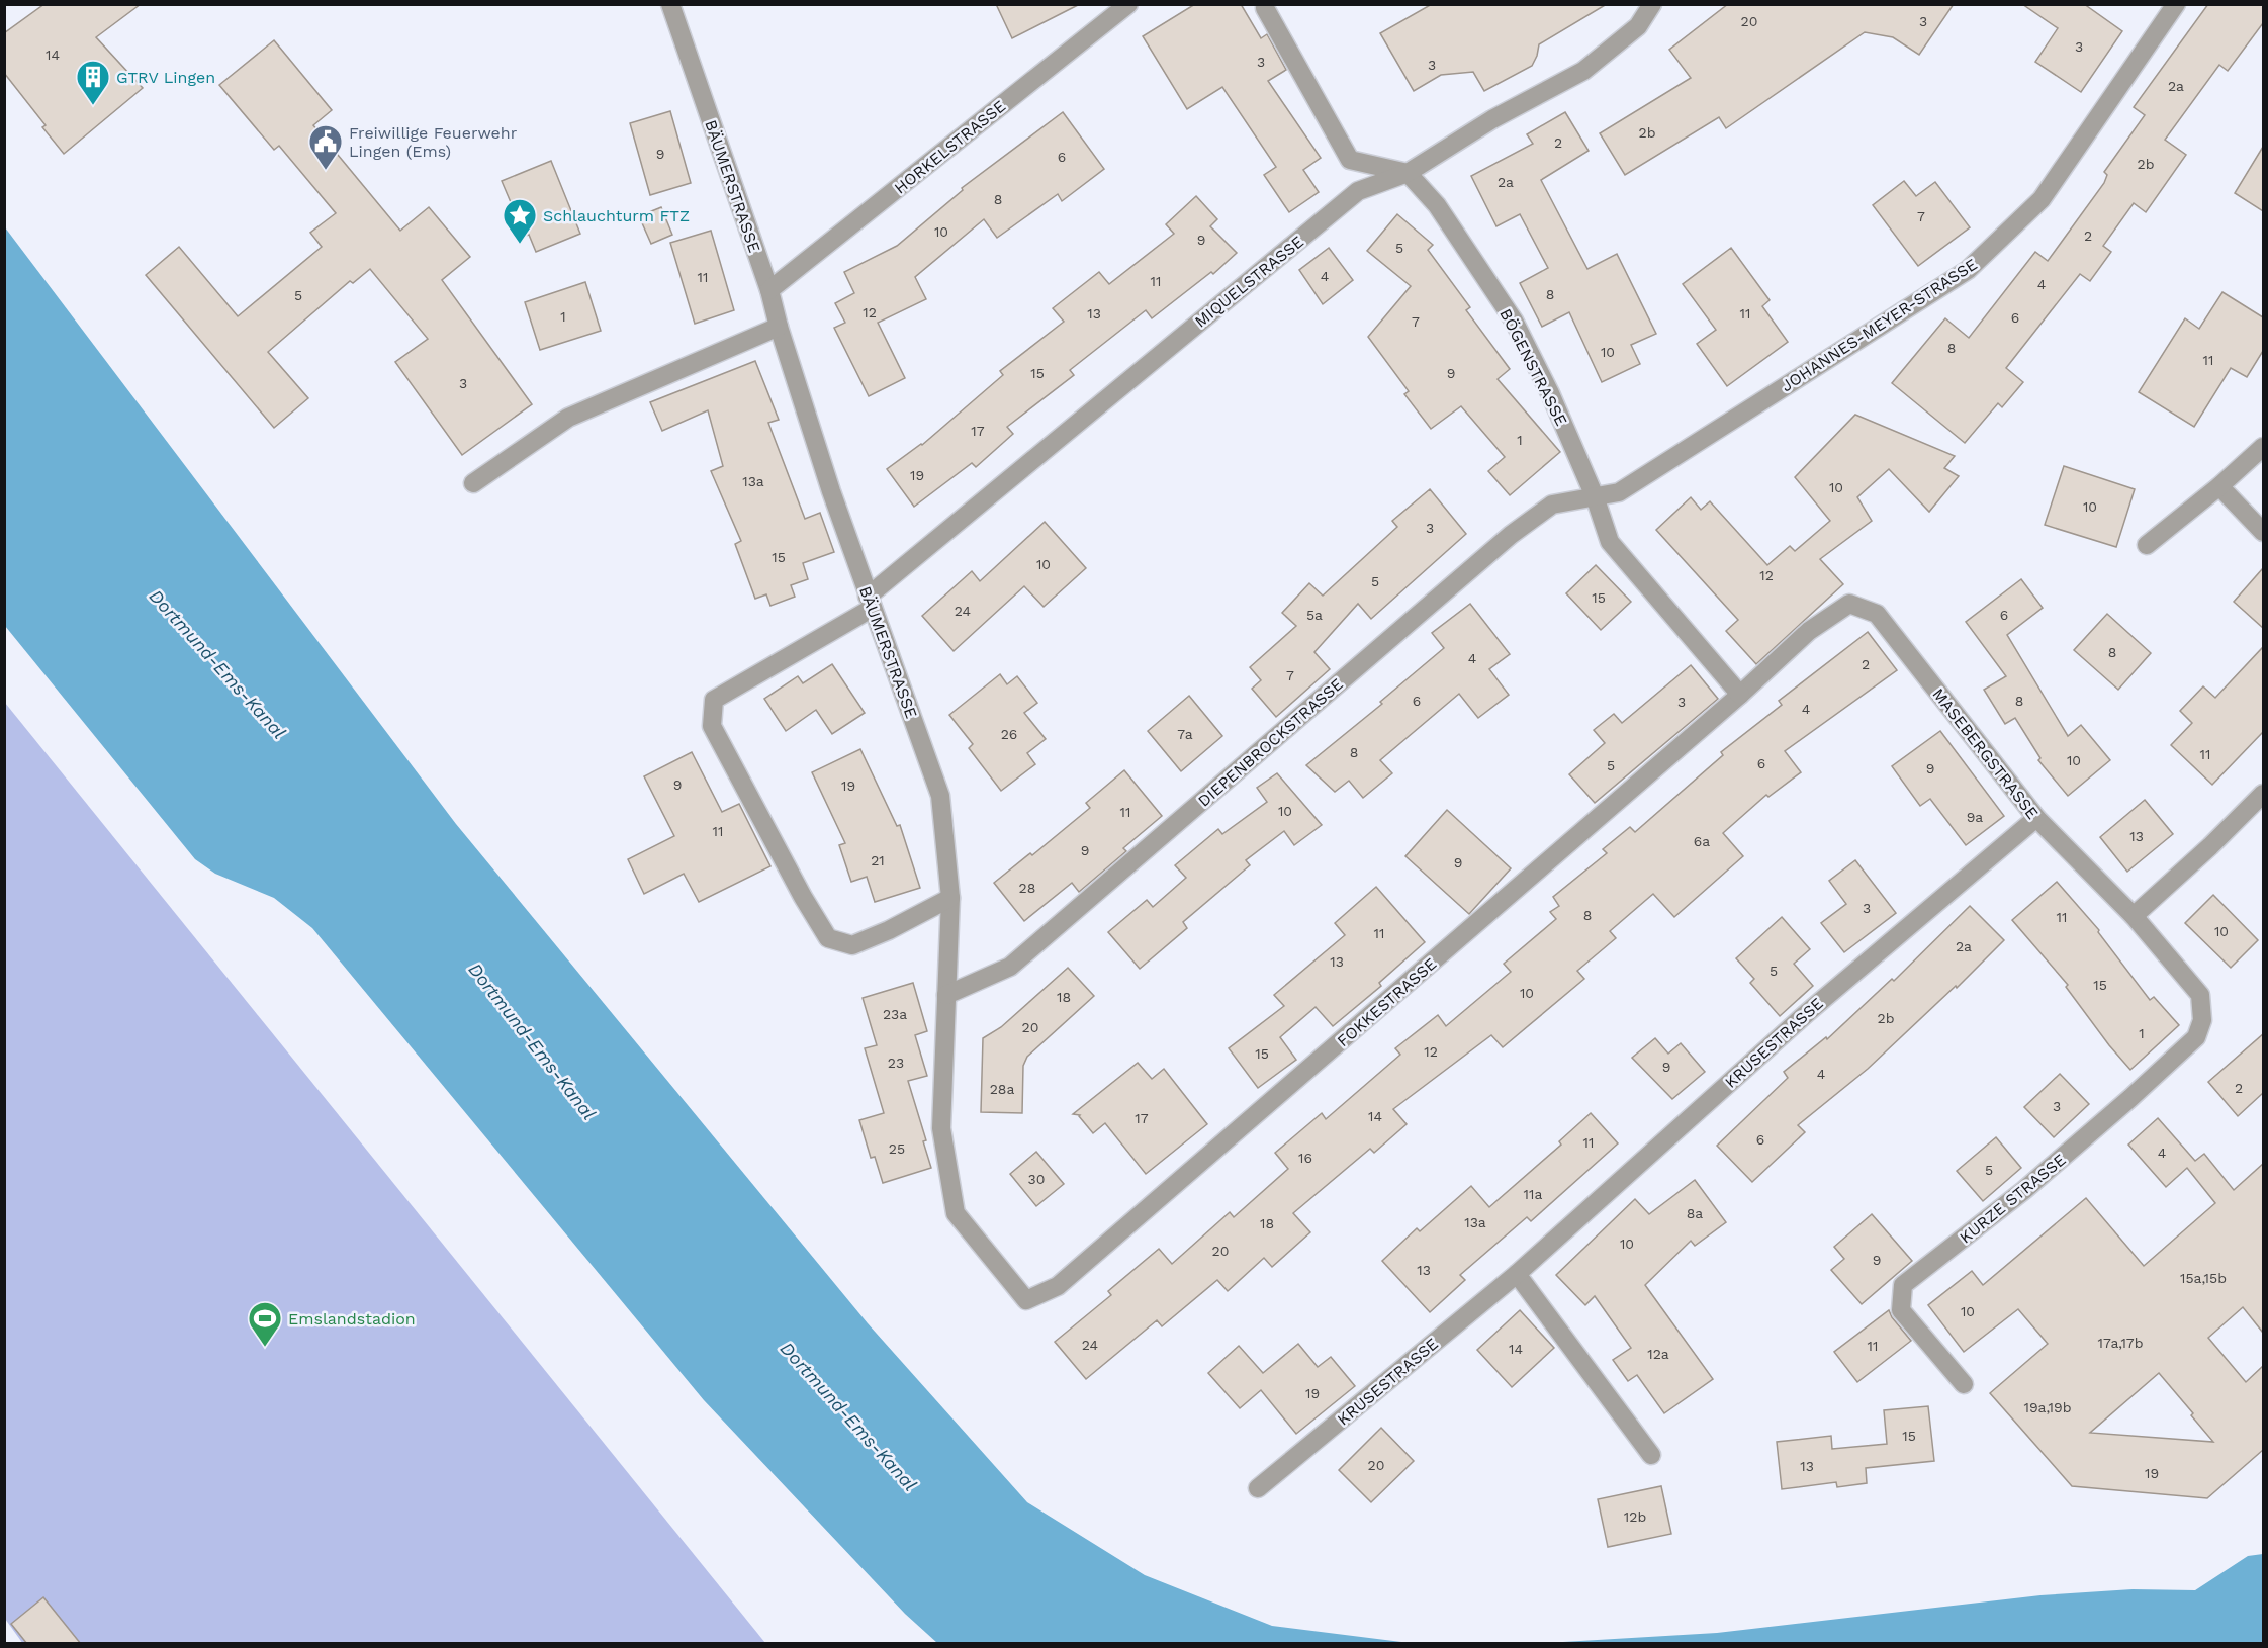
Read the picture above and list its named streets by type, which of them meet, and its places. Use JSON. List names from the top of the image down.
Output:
{
  "streets": {
    "street": [
      "HORKELSTRASSE",
      "BÄUMERSTRASSE",
      "MIQUELSTRASSE",
      "JOHANNES-MEYER-STRASSE",
      "BÖGENSTRASSE",
      "DIEPENBROCKSTRASSE",
      "MASEBERGSTRASSE",
      "FOKKESTRASSE",
      "KRUSESTRASSE",
      "KURZE STRASSE"
    ]
  },
  "crossings": [
    ["HORKELSTRASSE", "BÄUMERSTRASSE"],
    ["BÄUMERSTRASSE", "MIQUELSTRASSE"],
    ["BÄUMERSTRASSE", "DIEPENBROCKSTRASSE"],
    ["BÄUMERSTRASSE", "FOKKESTRASSE"],
    ["MIQUELSTRASSE", "BÖGENSTRASSE"],
    ["JOHANNES-MEYER-STRASSE", "BÖGENSTRASSE"],
    ["JOHANNES-MEYER-STRASSE", "DIEPENBROCKSTRASSE"],
    ["BÖGENSTRASSE", "DIEPENBROCKSTRASSE"],
    ["BÖGENSTRASSE", "MASEBERGSTRASSE"],
    ["BÖGENSTRASSE", "FOKKESTRASSE"],
    ["MASEBERGSTRASSE", "FOKKESTRASSE"],
    ["MASEBERGSTRASSE", "KRUSESTRASSE"],
    ["MASEBERGSTRASSE", "KURZE STRASSE"]
  ],
  "water": ["Dortmund-Ems-Kanal"],
  "places": {
    "building": ["GTRV Lingen"],
    "public building": ["Freiwillige Feuerwehr Lingen (Ems)"],
    "place": ["Schlauchturm FTZ"],
    "sports": ["Emslandstadion"]
  },
  "house_numbers": [
    "20",
    "3",
    "3",
    "14",
    "3",
    "3",
    "2a",
    "2b",
    "2",
    "9",
    "6",
    "2b",
    "2a",
    "8",
    "7",
    "10",
    "2",
    "9",
    "5",
    "4",
    "11",
    "11",
    "4",
    "8",
    "5",
    "12",
    "13",
    "11",
    "1",
    "6",
    "7",
    "8",
    "10",
    "11",
    "15",
    "9",
    "3",
    "17",
    "1",
    "19",
    "13a",
    "10",
    "10",
    "3",
    "15",
    "10",
    "12",
    "5",
    "15",
    "24",
    "5a",
    "6",
    "8",
    "4",
    "2",
    "7",
    "6",
    "8",
    "3",
    "4",
    "26",
    "7a",
    "8",
    "11",
    "10",
    "6",
    "5",
    "9",
    "9",
    "19",
    "10",
    "11",
    "9a",
    "11",
    "13",
    "6a",
    "9",
    "21",
    "9",
    "28",
    "3",
    "8",
    "11",
    "10",
    "11",
    "2a",
    "13",
    "5",
    "15",
    "10",
    "18",
    "23a",
    "2b",
    "20",
    "1",
    "12",
    "15",
    "23",
    "9",
    "4",
    "2",
    "28a",
    "3",
    "14",
    "17",
    "6",
    "11",
    "25",
    "4",
    "16",
    "5",
    "30",
    "11a",
    "8a",
    "13a",
    "18",
    "10",
    "20",
    "9",
    "13",
    "15a,15b",
    "10",
    "17a,17b",
    "24",
    "11",
    "14",
    "12a",
    "19",
    "19a,19b",
    "15",
    "20",
    "13",
    "19",
    "12b"
  ]
}
